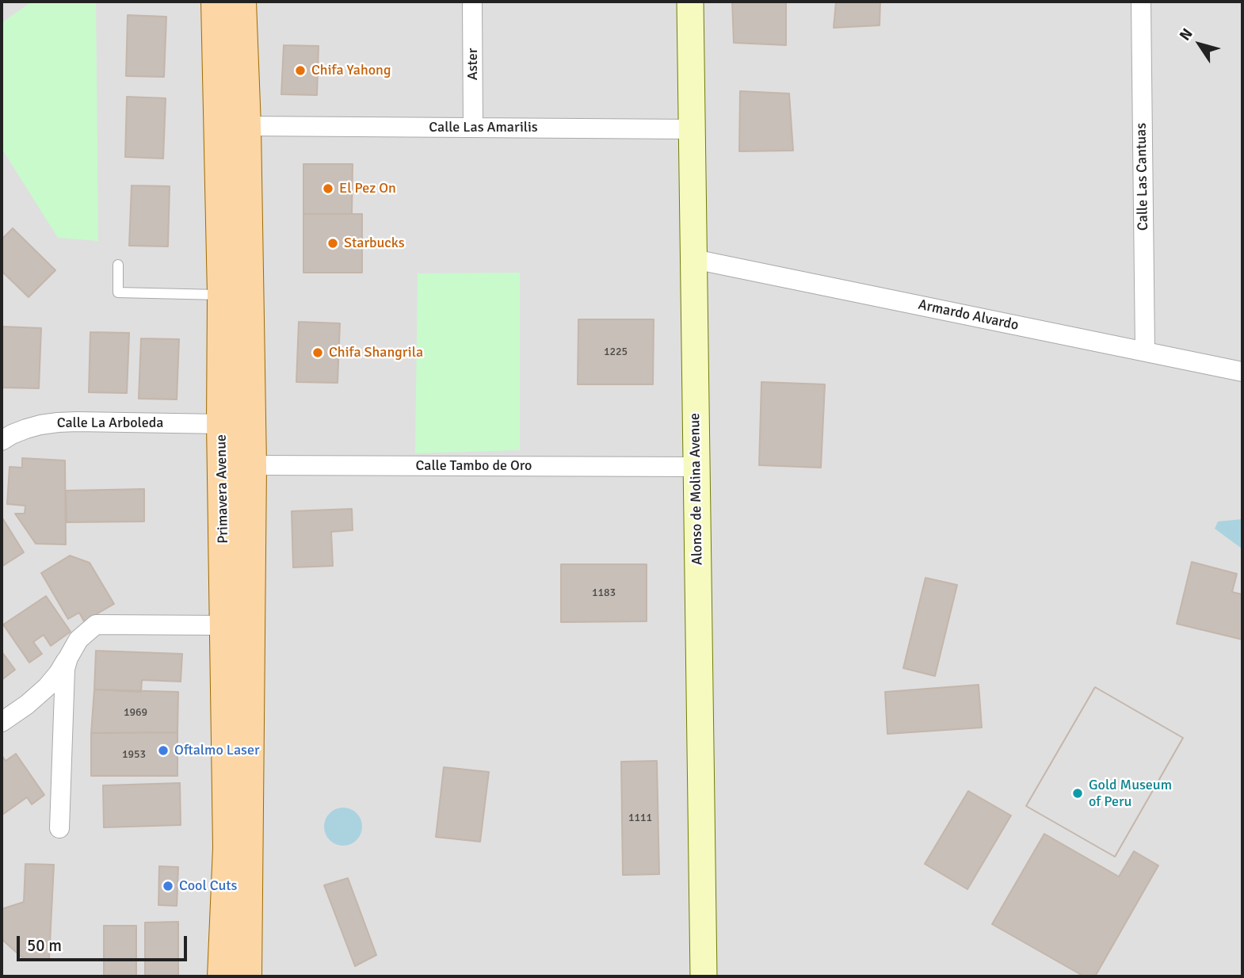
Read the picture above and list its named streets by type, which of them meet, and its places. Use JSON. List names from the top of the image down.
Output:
{
  "streets": {
    "main road": ["Primavera Avenue", "Alonso de Molina Avenue"],
    "street": [
      "Aster",
      "Calle Las Amarilis",
      "Calle Las Cantuas",
      "Armardo Alvardo",
      "Calle La Arboleda",
      "Calle Tambo de Oro"
    ]
  },
  "crossings": [
    ["Aster", "Calle Las Amarilis"],
    ["Calle Las Amarilis", "Primavera Avenue"],
    ["Calle Las Amarilis", "Alonso de Molina Avenue"],
    ["Calle Las Cantuas", "Armardo Alvardo"],
    ["Armardo Alvardo", "Alonso de Molina Avenue"],
    ["Calle La Arboleda", "Primavera Avenue"],
    ["Calle Tambo de Oro", "Primavera Avenue"],
    ["Calle Tambo de Oro", "Alonso de Molina Avenue"]
  ],
  "places": [
    "Chifa Yahong",
    "El Pez On",
    "Starbucks",
    "Chifa Shangrila",
    "Oftalmo Laser",
    "Gold Museum of Peru",
    "Cool Cuts"
  ],
  "house_numbers": [
    "1225",
    "1183",
    "1969",
    "1953",
    "1111"
  ],
  "scale_bar": "50 m",
  "north": "top left"
}
